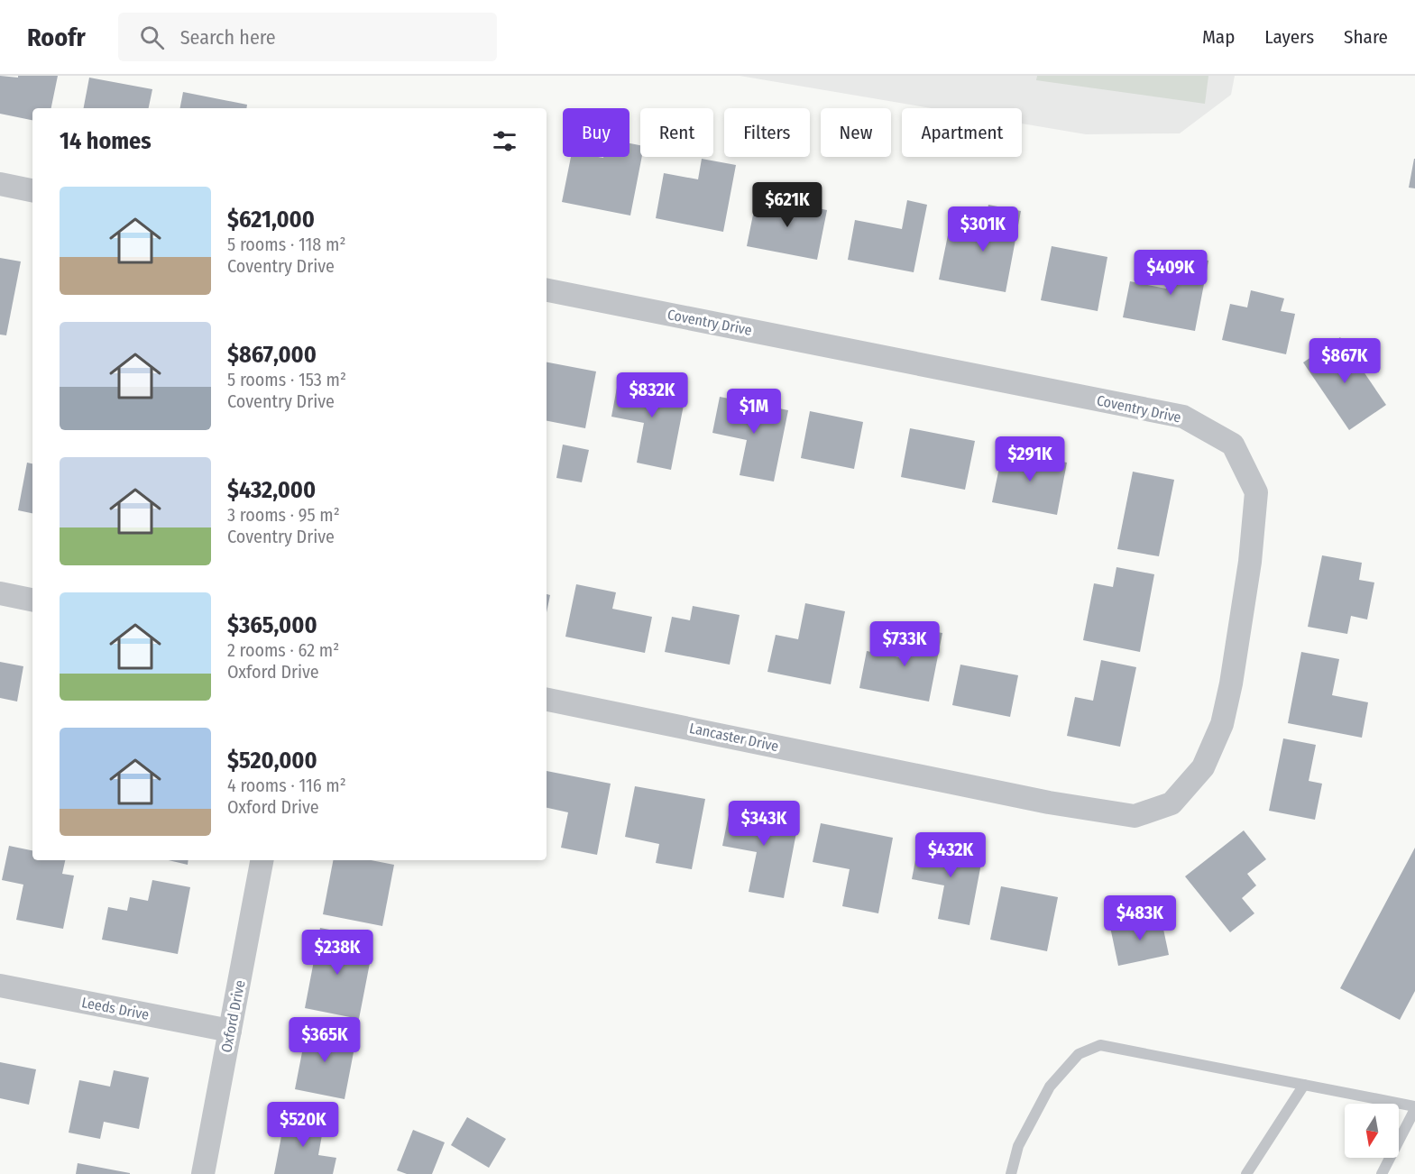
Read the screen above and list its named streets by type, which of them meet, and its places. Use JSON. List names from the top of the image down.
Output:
{
  "streets": {
    "street": [
      "Coventry Drive",
      "Lancaster Drive",
      "Leeds Drive",
      "Oxford Drive"
    ]
  },
  "crossings": [
    ["Coventry Drive", "Lancaster Drive"],
    ["Leeds Drive", "Oxford Drive"]
  ],
  "north": "bottom",
  "page": {
    "header": "Roofr",
    "search": "Search here",
    "nav": ["Map", "Layers", "Share"],
    "chip": [
      "Buy",
      "Rent",
      "Filters",
      "New",
      "Apartment"
    ],
    "heading": "14 homes",
    "list": [
      {
        "name": "$621,000",
        "note": "5 rooms · 118 m² · Coventry Drive"
      },
      {
        "name": "$867,000",
        "note": "5 rooms · 153 m² · Coventry Drive"
      },
      {
        "name": "$432,000",
        "note": "3 rooms · 95 m² · Coventry Drive"
      },
      {
        "name": "$365,000",
        "note": "2 rooms · 62 m² · Oxford Drive"
      },
      {
        "name": "$520,000",
        "note": "4 rooms · 116 m² · Oxford Drive"
      }
    ],
    "price": [
      "$621K",
      "$301K",
      "$409K",
      "$867K",
      "$832K",
      "$1M",
      "$291K",
      "$733K",
      "$343K",
      "$432K",
      "$483K",
      "$238K",
      "$365K",
      "$520K"
    ]
  }
}
